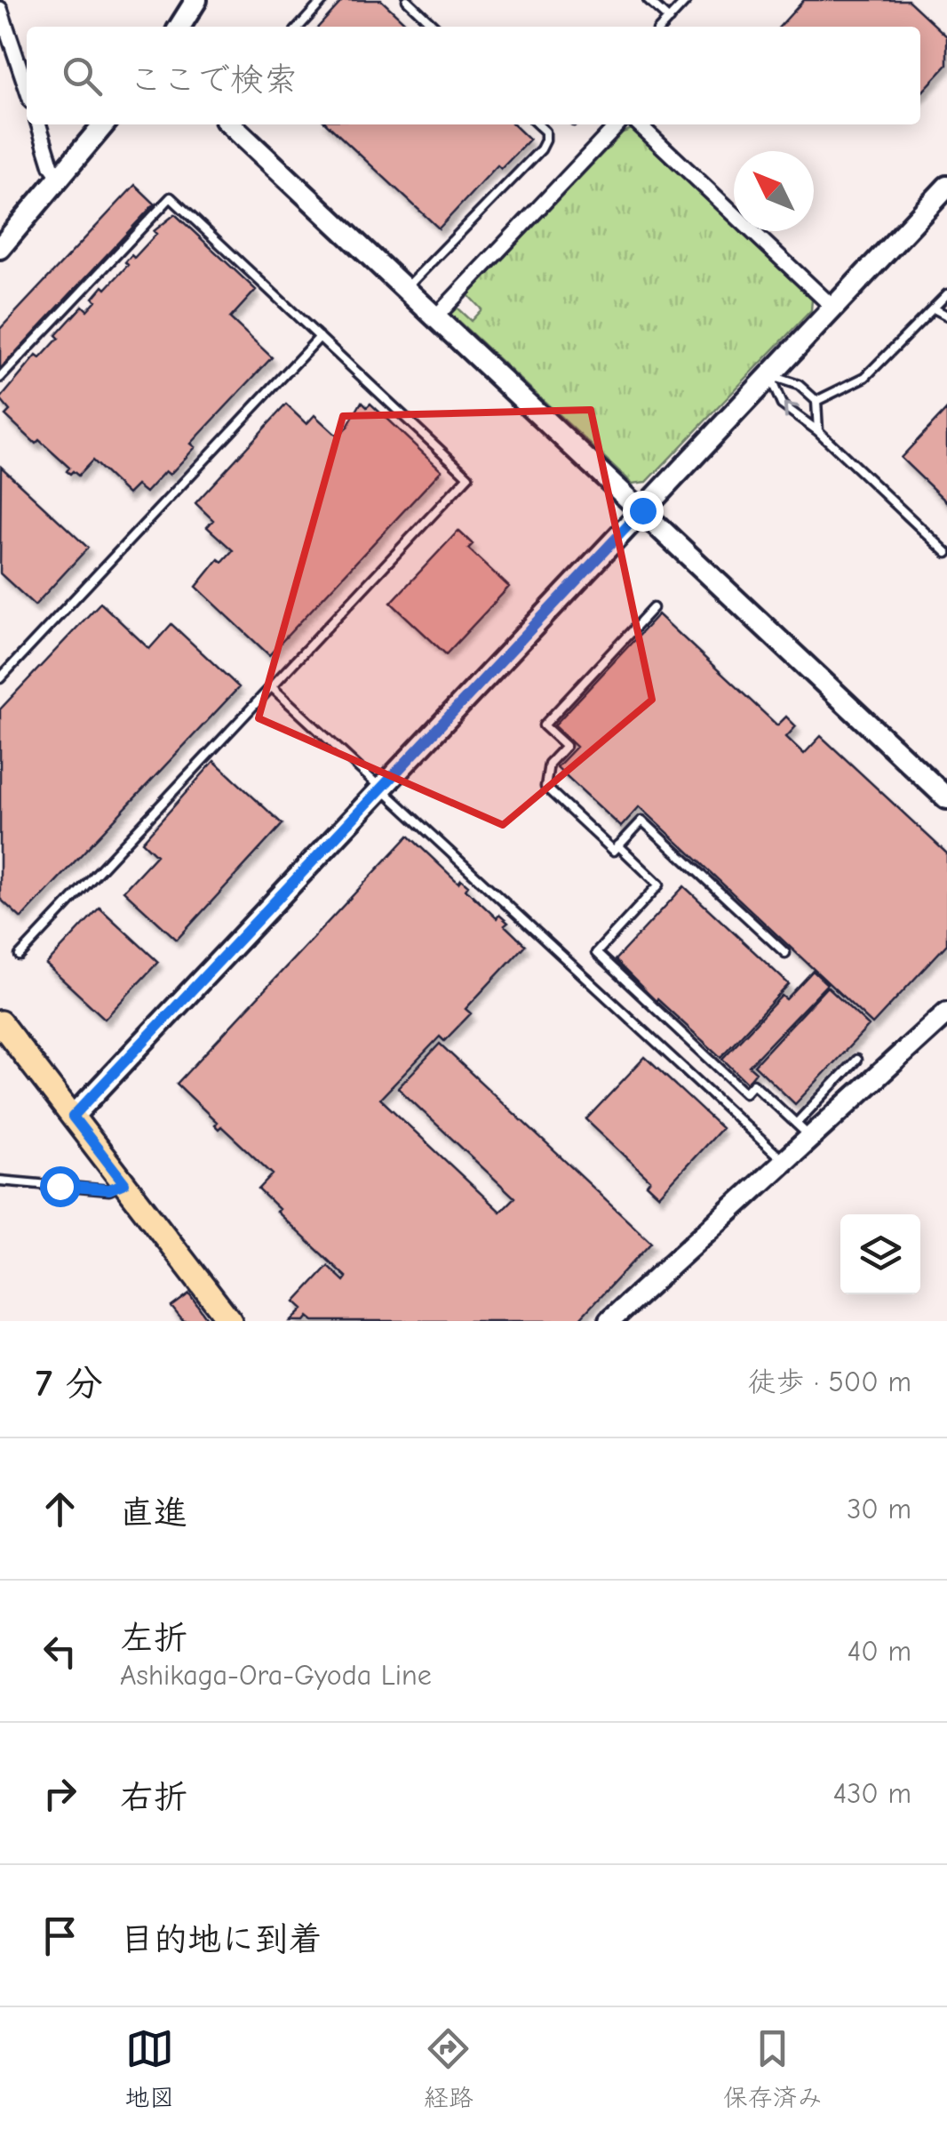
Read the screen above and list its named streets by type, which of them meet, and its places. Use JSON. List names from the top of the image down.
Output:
{
  "north": "top left",
  "page": {
    "search": "ここで検索",
    "heading": ["7 分", "徒歩 · 500 m"],
    "list": [
      ["直進", "30 m"],
      ["左折", "Ashikaga-Ora-Gyoda Line", "40 m"],
      ["右折", "430 m"],
      "目的地に到着"
    ],
    "nav": ["地図", "経路", "保存済み"]
  }
}
